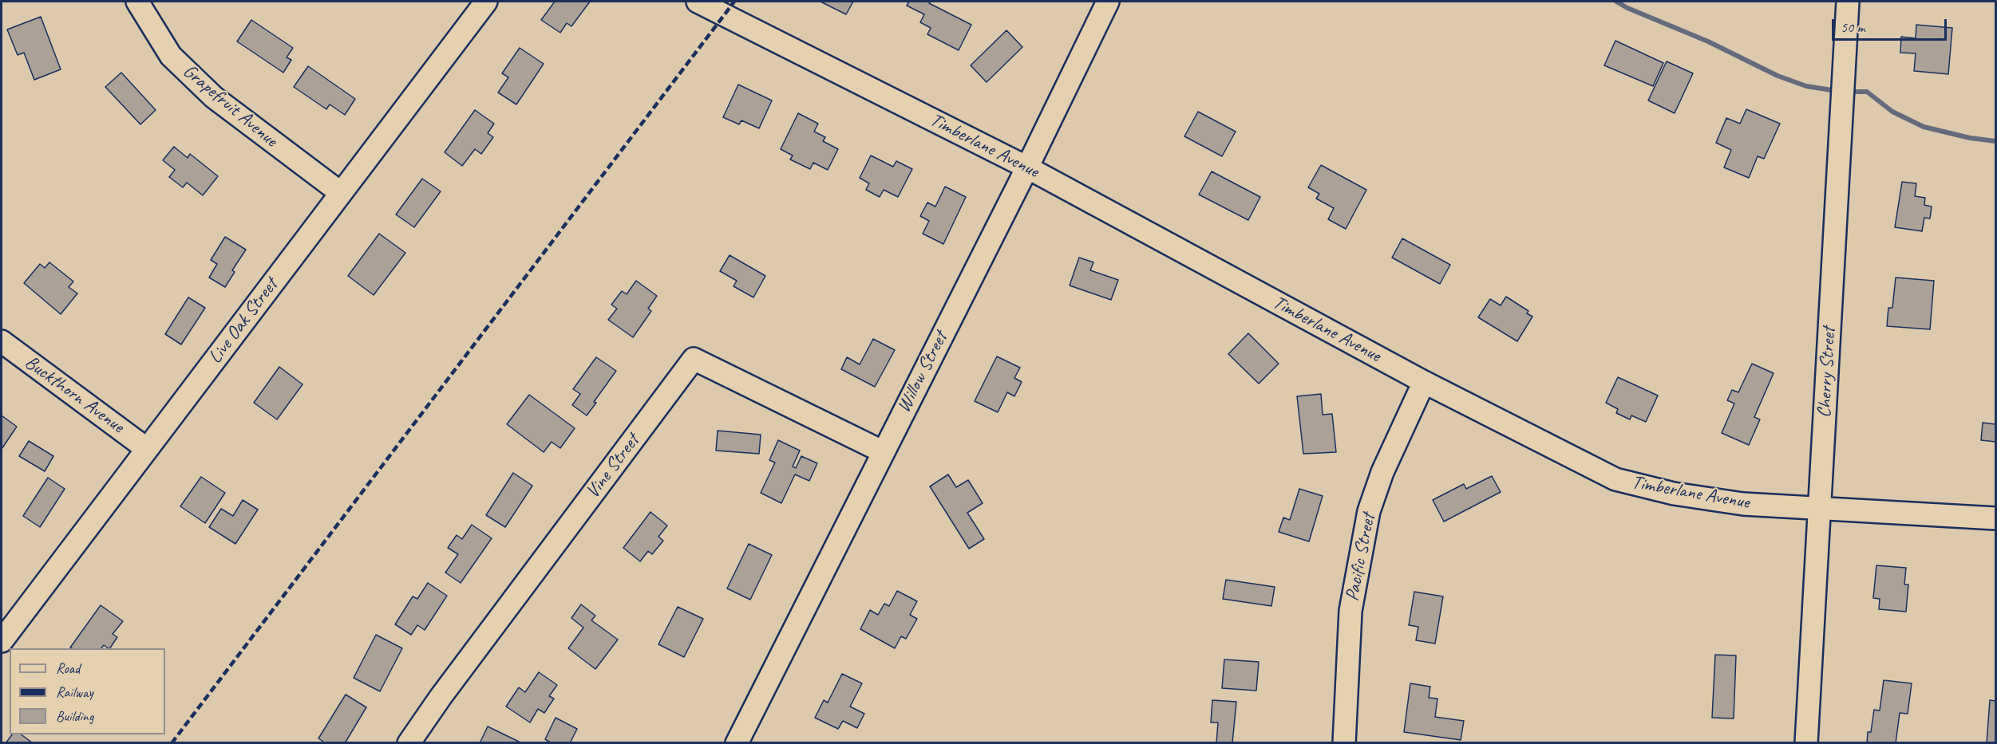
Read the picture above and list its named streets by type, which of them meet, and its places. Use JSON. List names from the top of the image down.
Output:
{
  "streets": {
    "street": [
      "Grapefruit Avenue",
      "Timberlane Avenue",
      "Live Oak Street",
      "Willow Street",
      "Cherry Street",
      "Buckthorn Avenue",
      "Vine Street",
      "Pacific Street"
    ]
  },
  "crossings": [
    ["Grapefruit Avenue", "Live Oak Street"],
    ["Timberlane Avenue", "Willow Street"],
    ["Timberlane Avenue", "Cherry Street"],
    ["Timberlane Avenue", "Pacific Street"],
    ["Live Oak Street", "Buckthorn Avenue"],
    ["Willow Street", "Vine Street"]
  ],
  "legend": ["Road", "Railway", "Building"],
  "scale_bar": "50 m"
}
